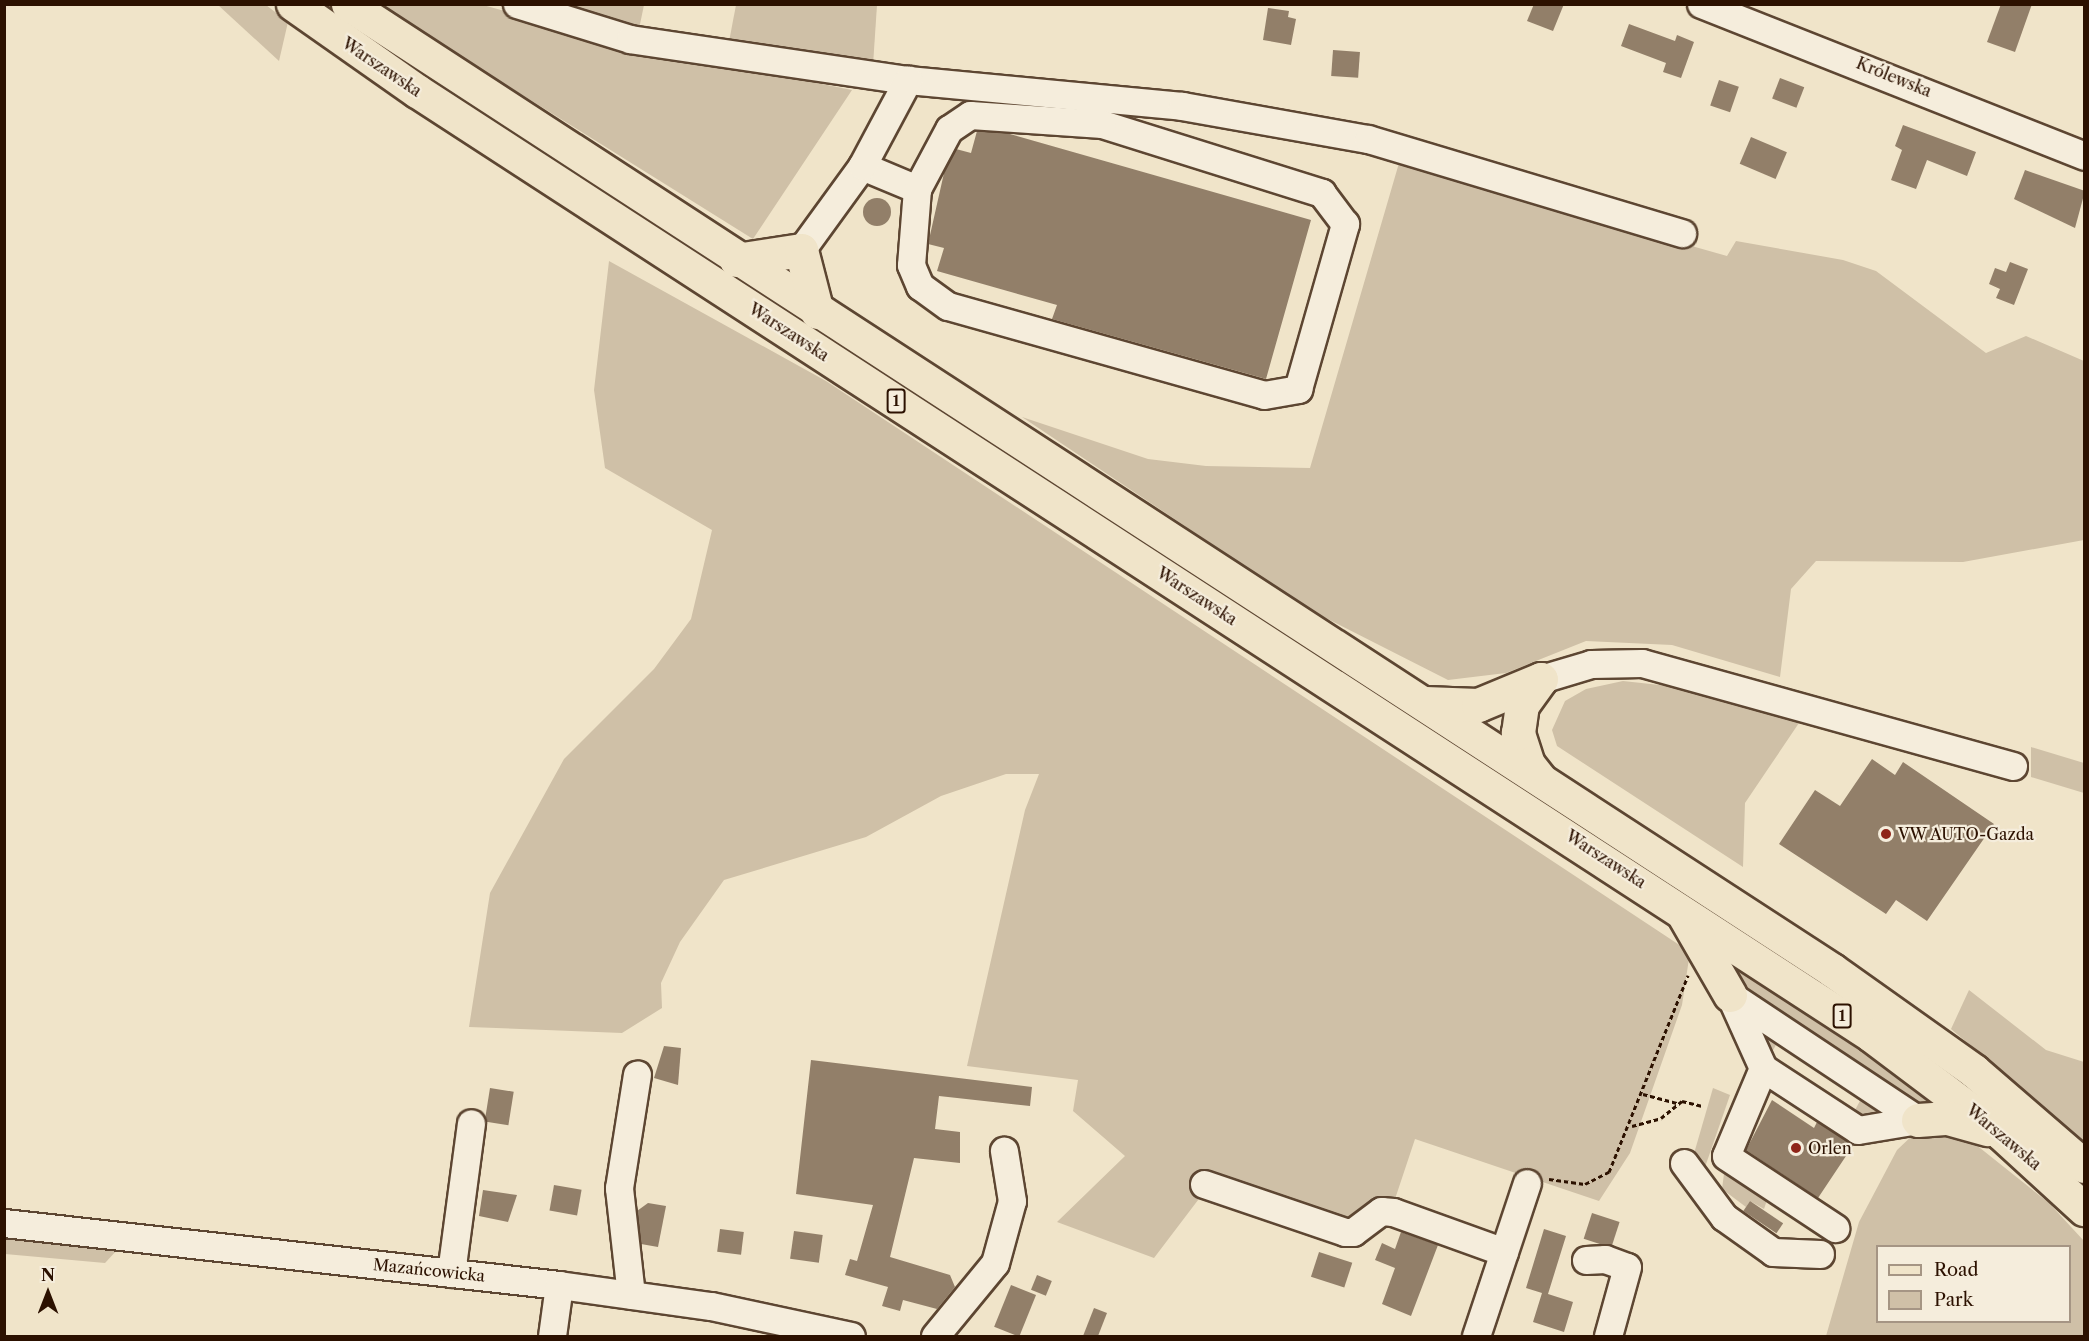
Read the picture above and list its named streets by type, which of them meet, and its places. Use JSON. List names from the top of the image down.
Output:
{
  "streets": {
    "main road": ["Warszawska", "1"],
    "street": ["Królewska", "Mazańcowicka"]
  },
  "places": ["VW AUTO-Gazda", "Orlen"],
  "legend": ["Road", "Park"],
  "north": "top"
}
